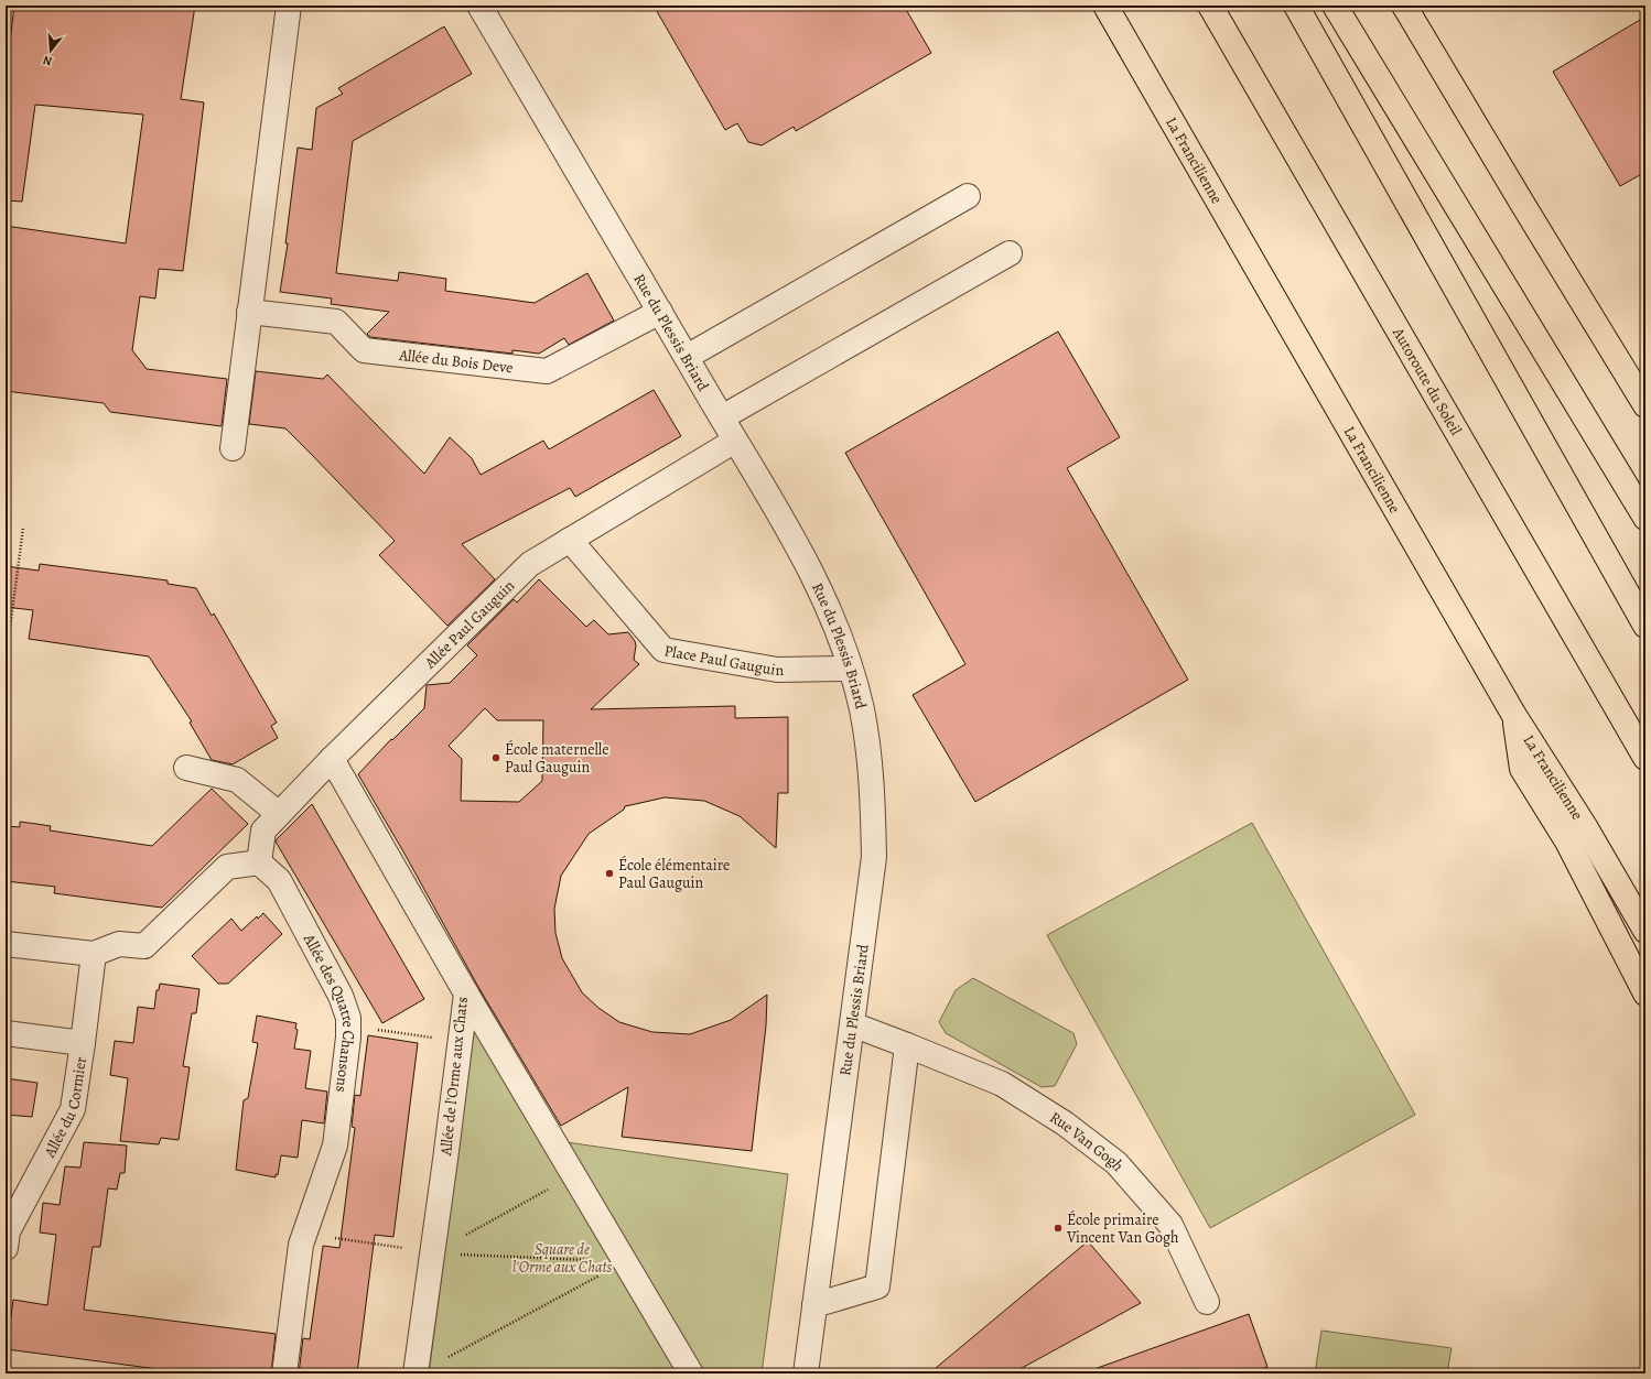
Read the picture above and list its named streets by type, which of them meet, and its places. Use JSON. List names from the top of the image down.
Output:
{
  "streets": {
    "highway": ["La Francilienne", "Autoroute du Soleil"],
    "street": [
      "Rue du Plessis Briard",
      "Allée du Bois Deve",
      "Allée Paul Gauguin",
      "Place Paul Gauguin",
      "Allée des Quatre Chansons",
      "Allée de l'Orme aux Chats",
      "Allée du Cormier",
      "Rue Van Gogh"
    ]
  },
  "crossings": [
    ["Rue du Plessis Briard", "Allée du Bois Deve"],
    ["Rue du Plessis Briard", "Allée Paul Gauguin"],
    ["Rue du Plessis Briard", "Place Paul Gauguin"],
    ["Rue du Plessis Briard", "Rue Van Gogh"],
    ["Allée Paul Gauguin", "Place Paul Gauguin"],
    ["Allée Paul Gauguin", "Allée des Quatre Chansons"],
    ["Allée Paul Gauguin", "Allée de l'Orme aux Chats"]
  ],
  "parks": ["Square de l'Orme aux Chats"],
  "places": ["École maternelle Paul Gauguin", "École élémentaire Paul Gauguin", "École primaire Vincent Van Gogh"],
  "north": "bottom"
}
